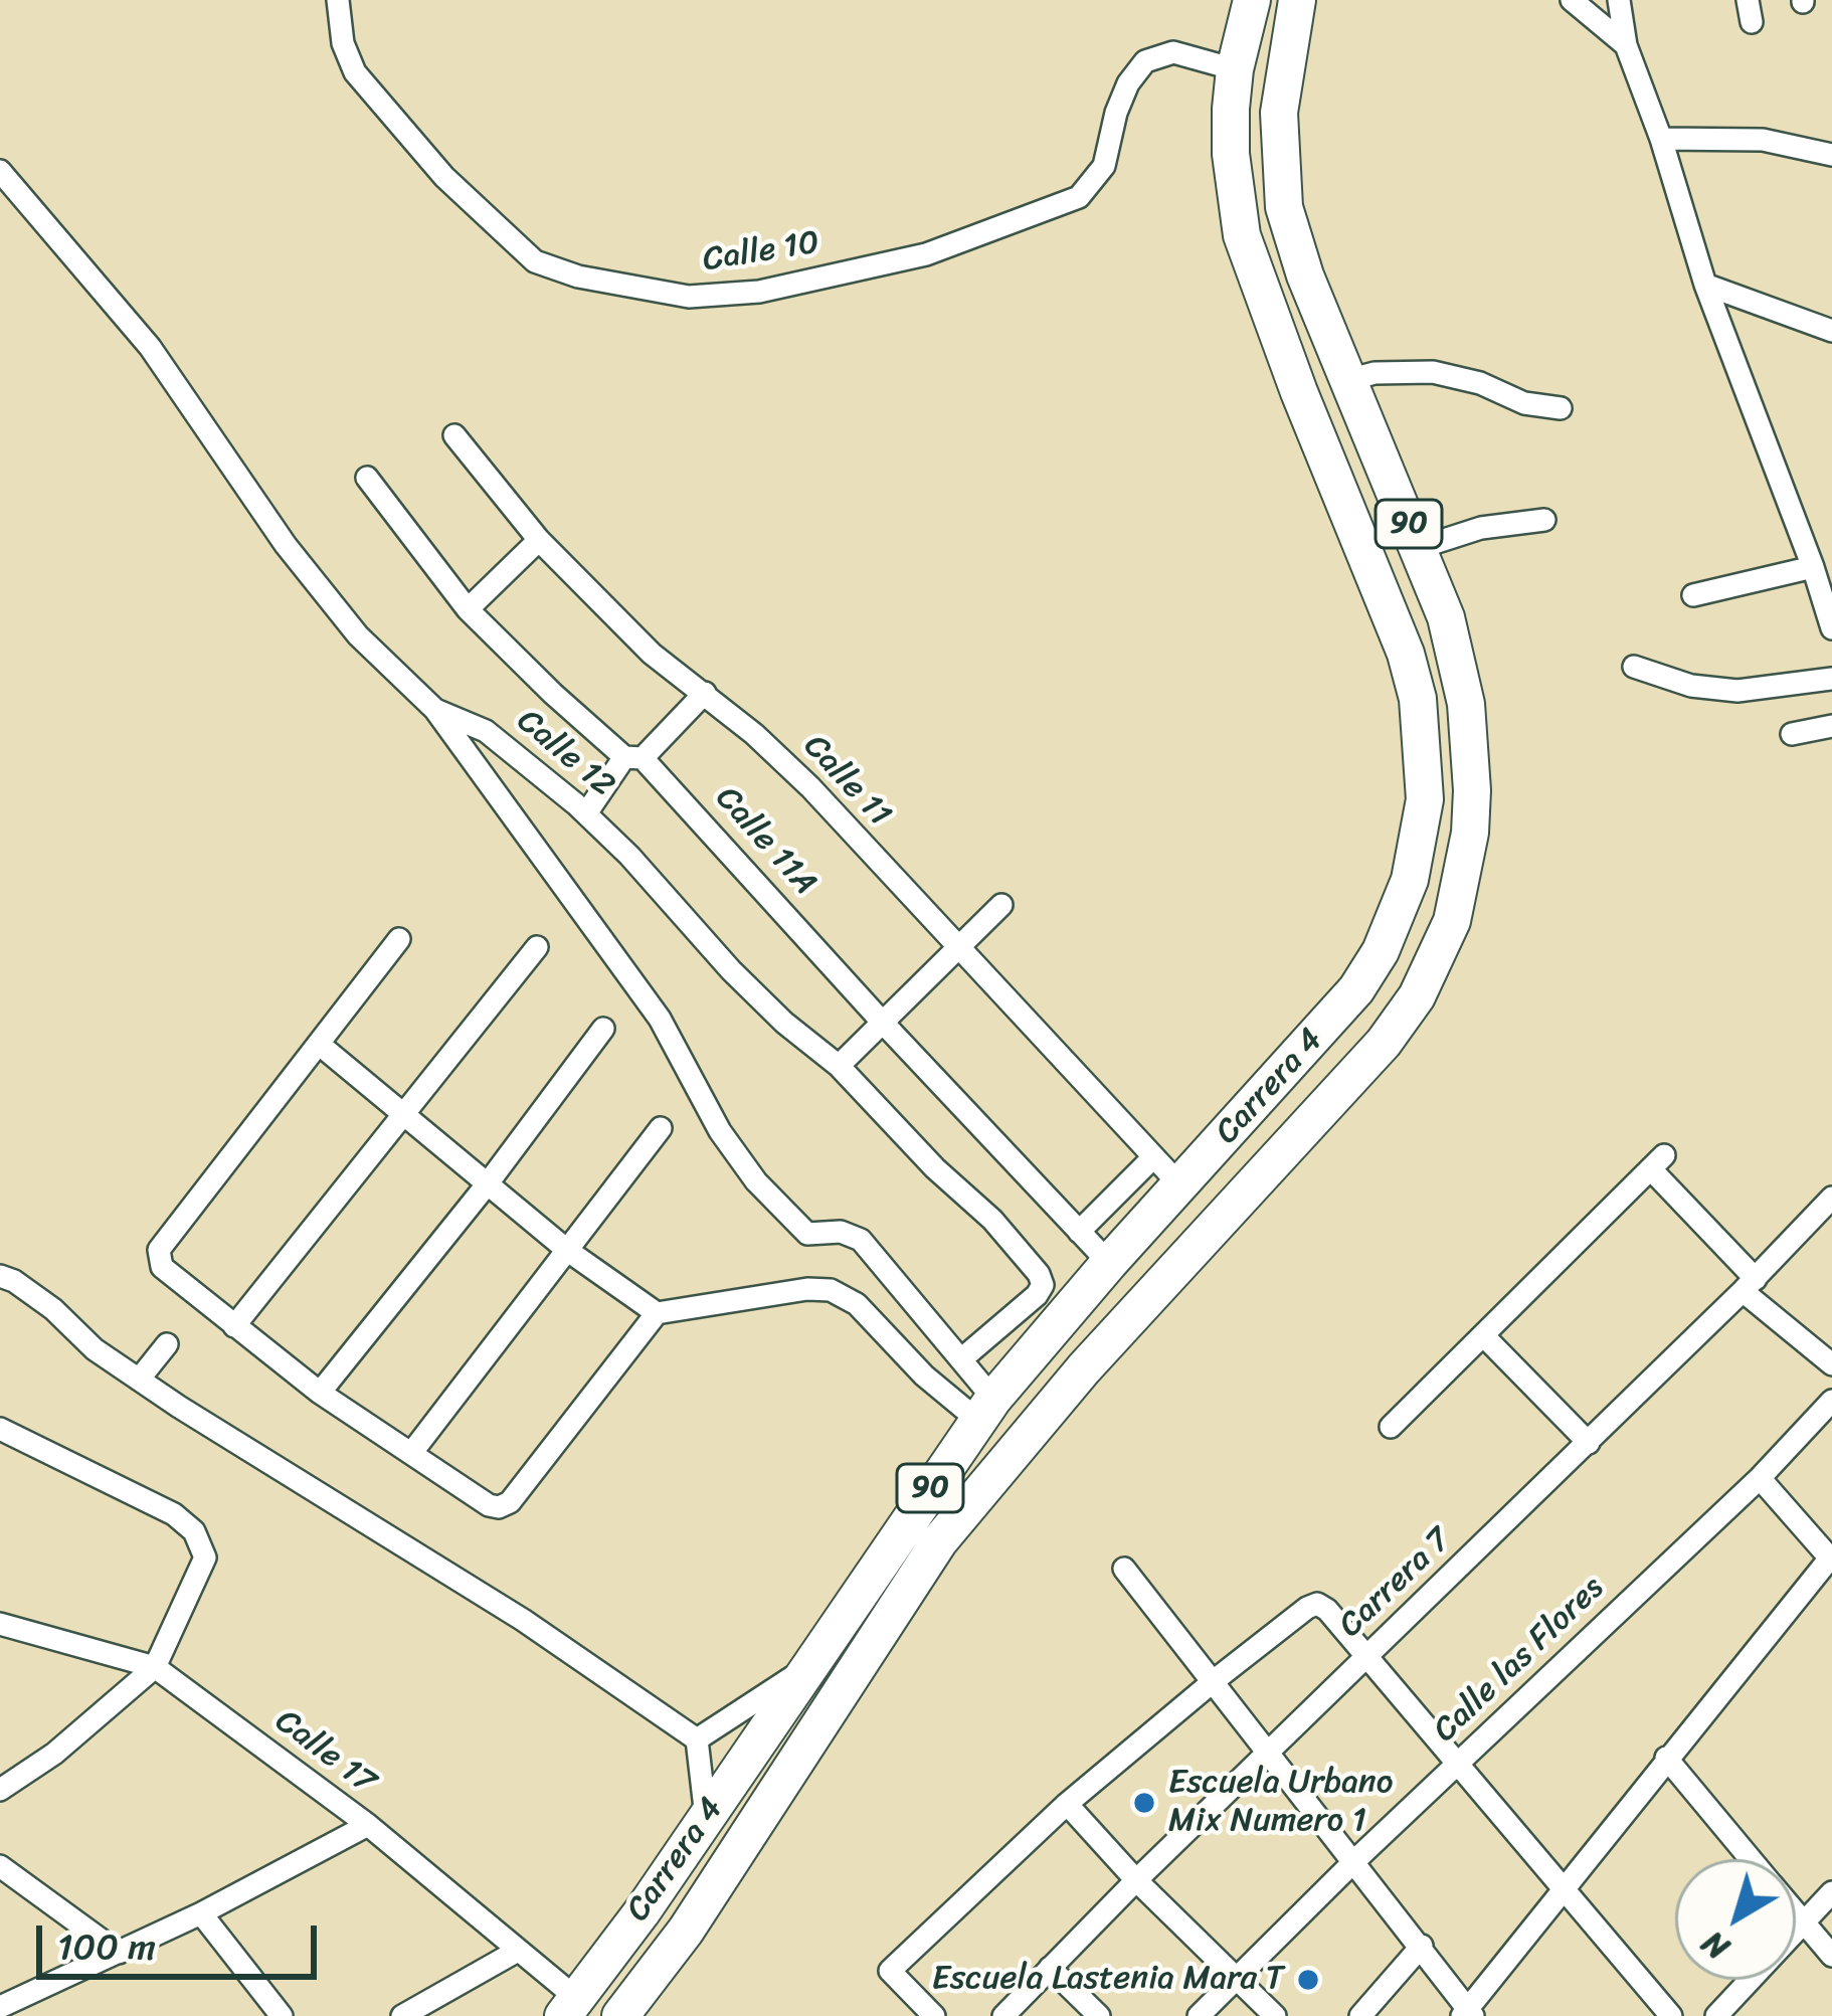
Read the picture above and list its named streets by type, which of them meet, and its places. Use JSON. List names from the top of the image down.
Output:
{
  "streets": {
    "highway": ["90", "Carrera 4"],
    "street": [
      "Calle 10",
      "Calle 12",
      "Calle 11",
      "Calle 11A",
      "Carrera 7",
      "Calle las Flores",
      "Calle 17"
    ]
  },
  "crossings": [
    ["Calle 10", "Carrera 4"],
    ["Calle 11", "Carrera 4"],
    ["Calle 11A", "Carrera 4"],
    ["Carrera 4", "Calle 17"]
  ],
  "places": ["Escuela Urbano Mix Numero 1", "Escuela Lastenia Mara T"],
  "scale_bar": "100 m",
  "north": "bottom left"
}
